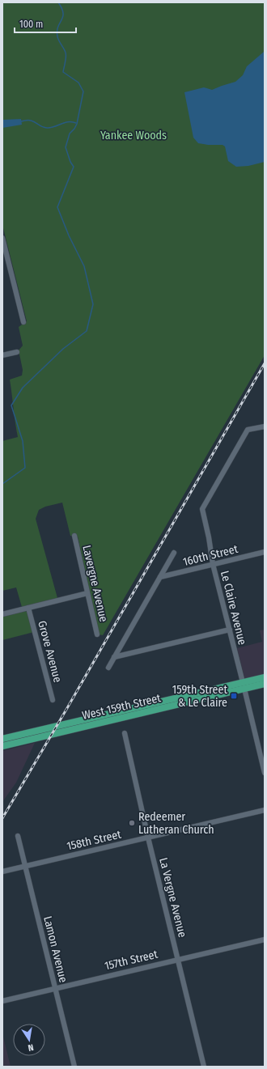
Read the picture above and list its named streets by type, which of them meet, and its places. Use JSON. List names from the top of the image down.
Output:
{
  "streets": {
    "main road": ["West 159th Street"],
    "street": [
      "160th Street",
      "Lavergne Avenue",
      "Le Claire Avenue",
      "Grove Avenue",
      "158th Street",
      "La Vergne Avenue",
      "Lamon Avenue",
      "157th Street"
    ]
  },
  "crossings": [
    ["160th Street", "Le Claire Avenue"],
    ["Le Claire Avenue", "West 159th Street"],
    ["158th Street", "La Vergne Avenue"],
    ["158th Street", "Lamon Avenue"],
    ["La Vergne Avenue", "157th Street"],
    ["Lamon Avenue", "157th Street"]
  ],
  "parks": ["Yankee Woods"],
  "places": {
    "transit": ["159th Street & Le Claire"],
    "other": ["Redeemer Lutheran Church"]
  },
  "scale_bar": "100 m",
  "north": "bottom"
}
